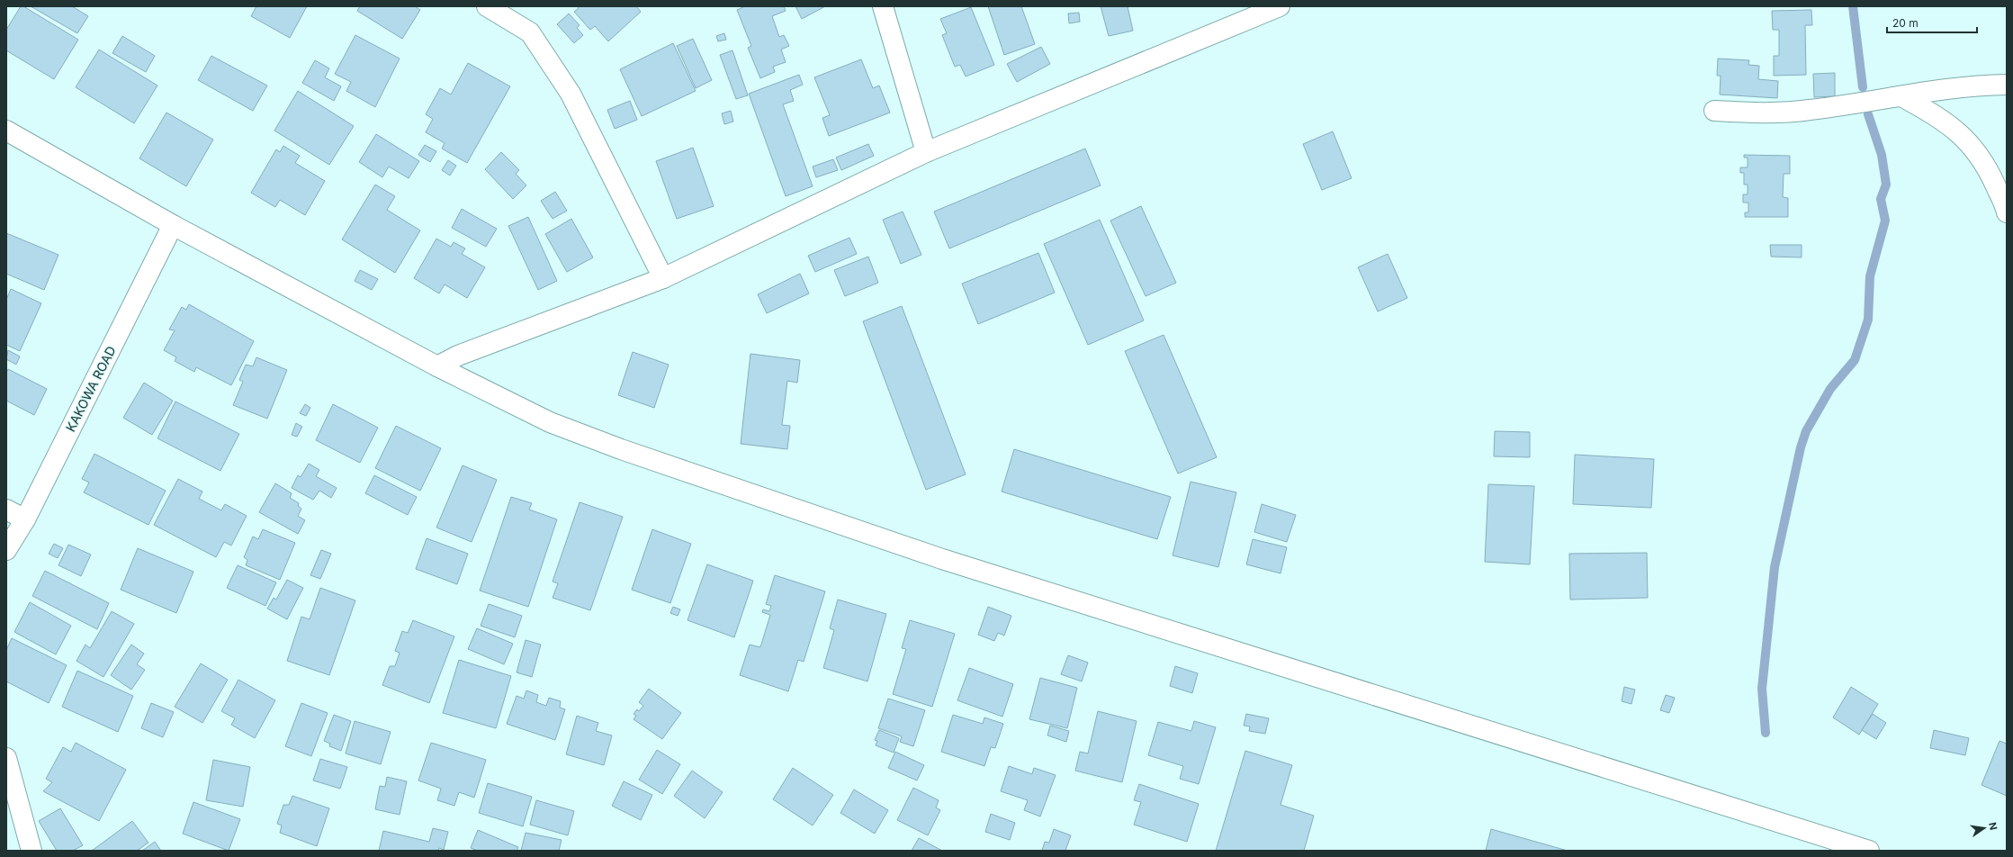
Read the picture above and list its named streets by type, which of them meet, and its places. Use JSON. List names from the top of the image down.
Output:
{
  "streets": {
    "street": ["KAKOWA ROAD"]
  },
  "scale_bar": "20 m",
  "north": "right"
}
